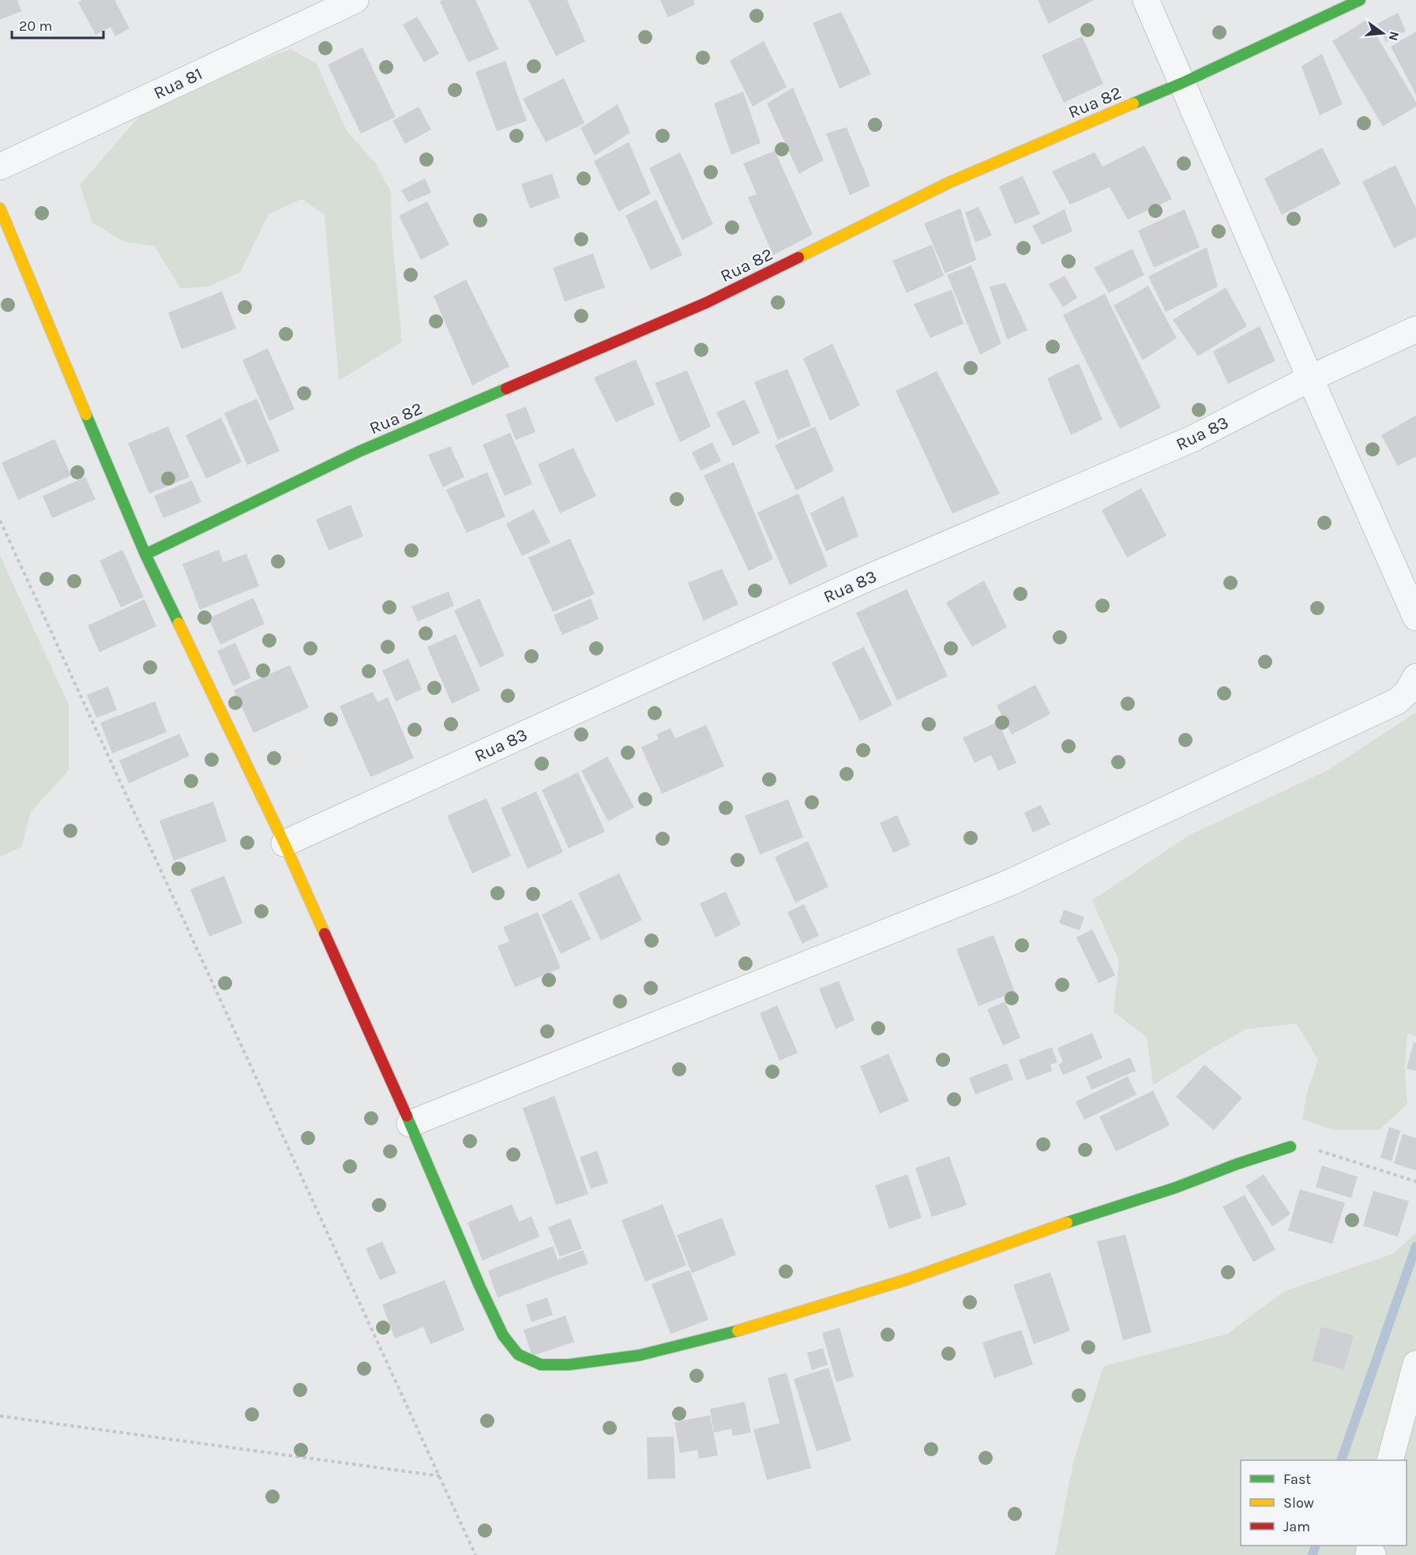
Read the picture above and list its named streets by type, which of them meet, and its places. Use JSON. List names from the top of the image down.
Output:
{
  "streets": {
    "street": ["Rua 81", "Rua 82", "Rua 83"]
  },
  "legend": ["Fast", "Slow", "Jam"],
  "scale_bar": "20 m",
  "north": "right"
}
